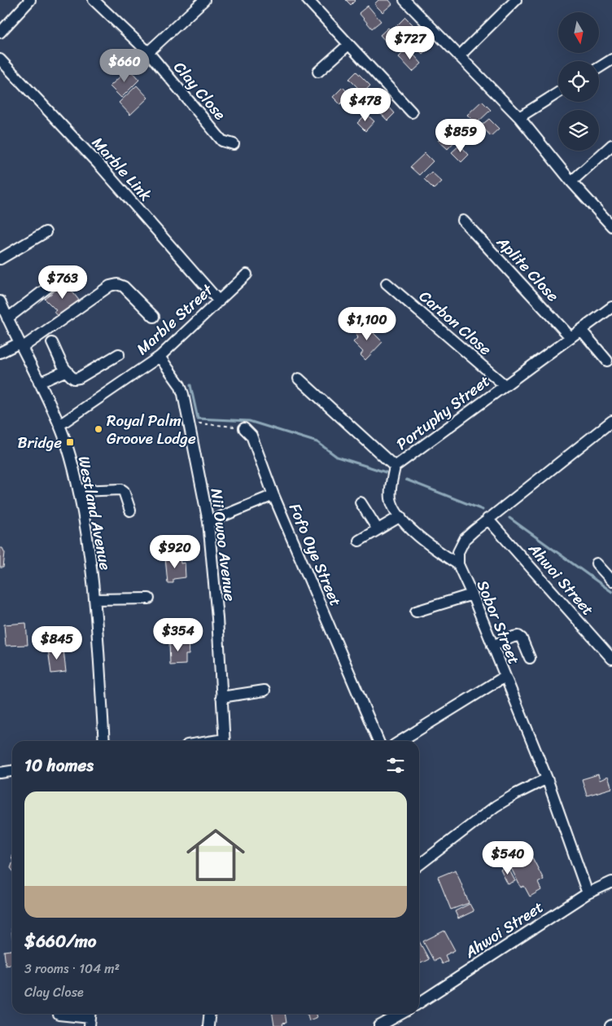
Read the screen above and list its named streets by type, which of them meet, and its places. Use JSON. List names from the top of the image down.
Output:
{
  "streets": {
    "street": [
      "Clay Close",
      "Marble Link",
      "Aplite Close",
      "Marble Street",
      "Carbon Close",
      "Portuphy Street",
      "Westland Avenue",
      "Nii Owoo Avenue",
      "Fofo Oye Street",
      "Ahwoi Street",
      "Sobor Street"
    ]
  },
  "crossings": [
    ["Marble Link", "Marble Street"],
    ["Aplite Close", "Portuphy Street"],
    ["Marble Street", "Westland Avenue"],
    ["Marble Street", "Nii Owoo Avenue"],
    ["Carbon Close", "Portuphy Street"],
    ["Portuphy Street", "Sobor Street"],
    ["Ahwoi Street", "Sobor Street"]
  ],
  "places": {
    "other": ["Royal Palm Groove Lodge"],
    "transit": ["Bridge"]
  },
  "north": "bottom",
  "page": {
    "price": [
      "$727",
      "$660",
      "$478",
      "$859",
      "$763",
      "$1,100",
      "$920",
      "$354",
      "$845",
      "$540"
    ],
    "heading": "10 homes",
    "list": [
      {
        "name": "$660/mo",
        "note": "3 rooms · 104 m² · Clay Close"
      }
    ]
  }
}
